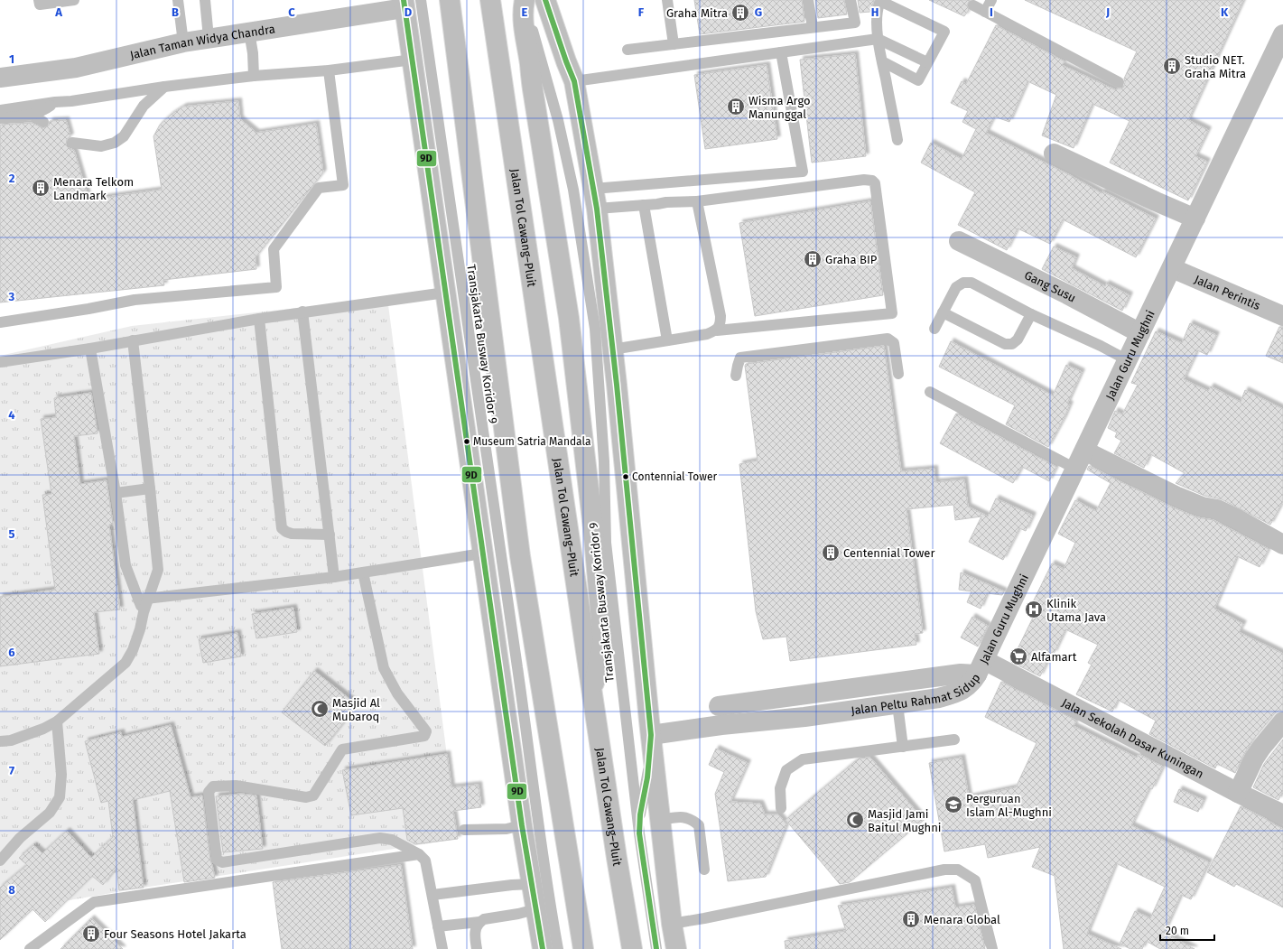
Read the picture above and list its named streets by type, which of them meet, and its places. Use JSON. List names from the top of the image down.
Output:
{
  "streets": {
    "main road": [
      "Jalan Taman Widya Chandra",
      "Jalan Tol Cawang–Pluit",
      "Gang Susu",
      "Jalan Perintis",
      "Jalan Guru Mughni",
      "Jalan Peltu Rahmat Sidup",
      "Jalan Sekolah Dasar Kuningan"
    ],
    "lane": ["Transjakarta Busway Koridor 9"]
  },
  "crossings": [
    ["Jalan Taman Widya Chandra", "Transjakarta Busway Koridor 9"],
    ["Gang Susu", "Jalan Guru Mughni"],
    ["Jalan Perintis", "Jalan Guru Mughni"],
    ["Jalan Guru Mughni", "Jalan Peltu Rahmat Sidup"],
    ["Jalan Guru Mughni", "Jalan Sekolah Dasar Kuningan"],
    ["Jalan Peltu Rahmat Sidup", "Jalan Sekolah Dasar Kuningan"]
  ],
  "places": {
    "building": [
      "Graha Mitra",
      "Studio NET. Graha Mitra",
      "Wisma Argo Manunggal",
      "Menara Telkom Landmark",
      "Graha BIP",
      "Centennial Tower",
      "Menara Global",
      "Four Seasons Hotel Jakarta"
    ],
    "other": ["Museum Satria Mandala", "Contennial Tower"],
    "hospital": ["Klinik Utama Java"],
    "supermarket": ["Alfamart"],
    "mosque": ["Masjid Al Mubaroq", "Masjid Jami Baitul Mughni"],
    "school or university": ["Perguruan Islam Al-Mughni"]
  },
  "lines": ["transit line 9D"],
  "scale_bar": "20 m",
  "grid": {
    "columns": [
      "A",
      "B",
      "C",
      "D",
      "E",
      "F",
      "G",
      "H",
      "I",
      "J",
      "K"
    ],
    "rows": [
      "1",
      "2",
      "3",
      "4",
      "5",
      "6",
      "7",
      "8"
    ]
  }
}
